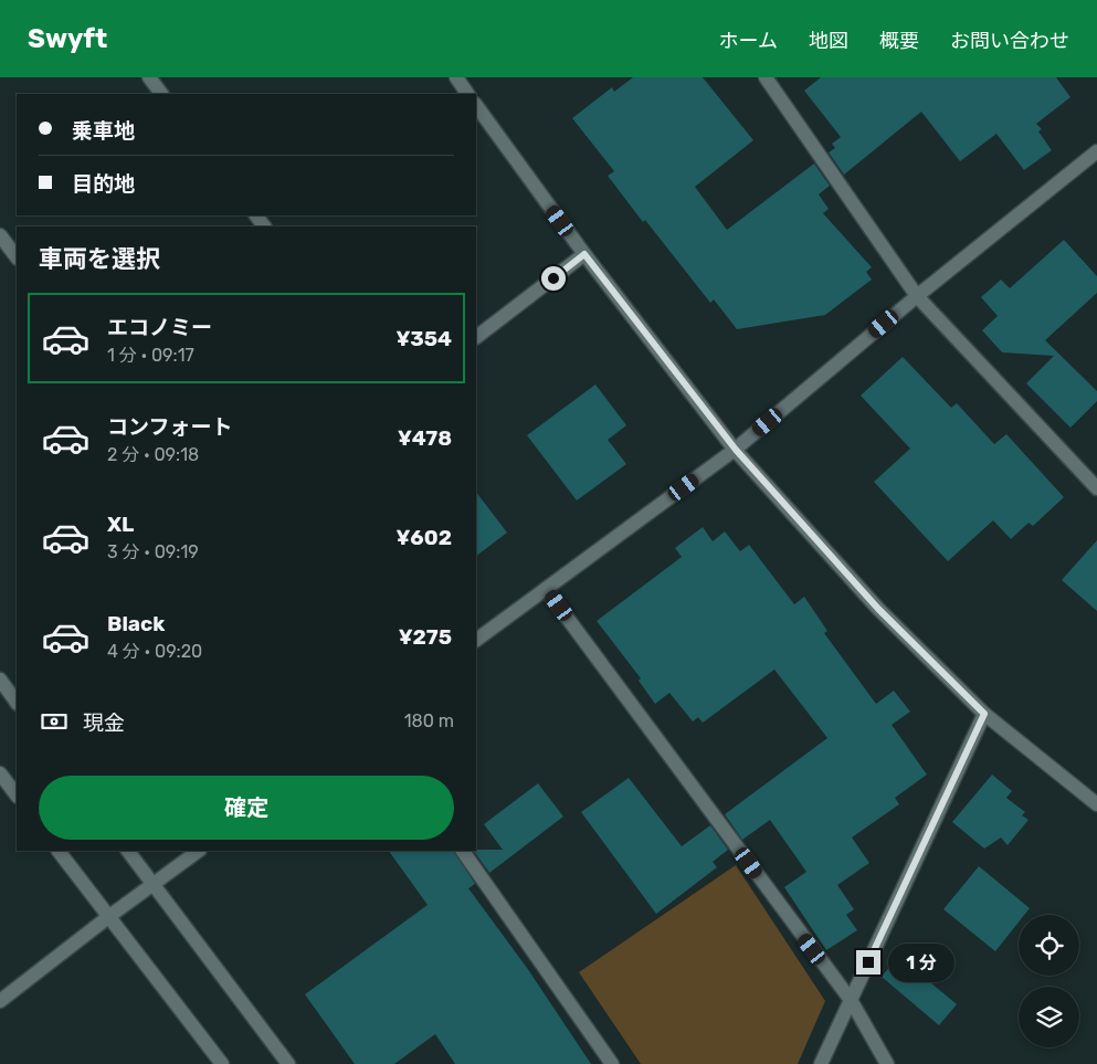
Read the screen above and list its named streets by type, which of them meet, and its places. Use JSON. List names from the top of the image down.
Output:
{
  "page": {
    "header": "Swyft",
    "nav": [
      "ホーム",
      "地図",
      "概要",
      "お問い合わせ"
    ],
    "banner": ["乗車地", "目的地"],
    "heading": "車両を選択",
    "list": [
      {
        "name": "エコノミー",
        "note": "1 分 · 09:17",
        "value": "¥354"
      },
      {
        "name": "コンフォート",
        "note": "2 分 · 09:18",
        "value": "¥478"
      },
      {
        "name": "XL",
        "note": "3 分 · 09:19",
        "value": "¥602"
      },
      {
        "name": "Black",
        "note": "4 分 · 09:20",
        "value": "¥275"
      }
    ],
    "pay": ["現金", "180 m"],
    "buttons": "確定",
    "bubble": "1 分"
  }
}
